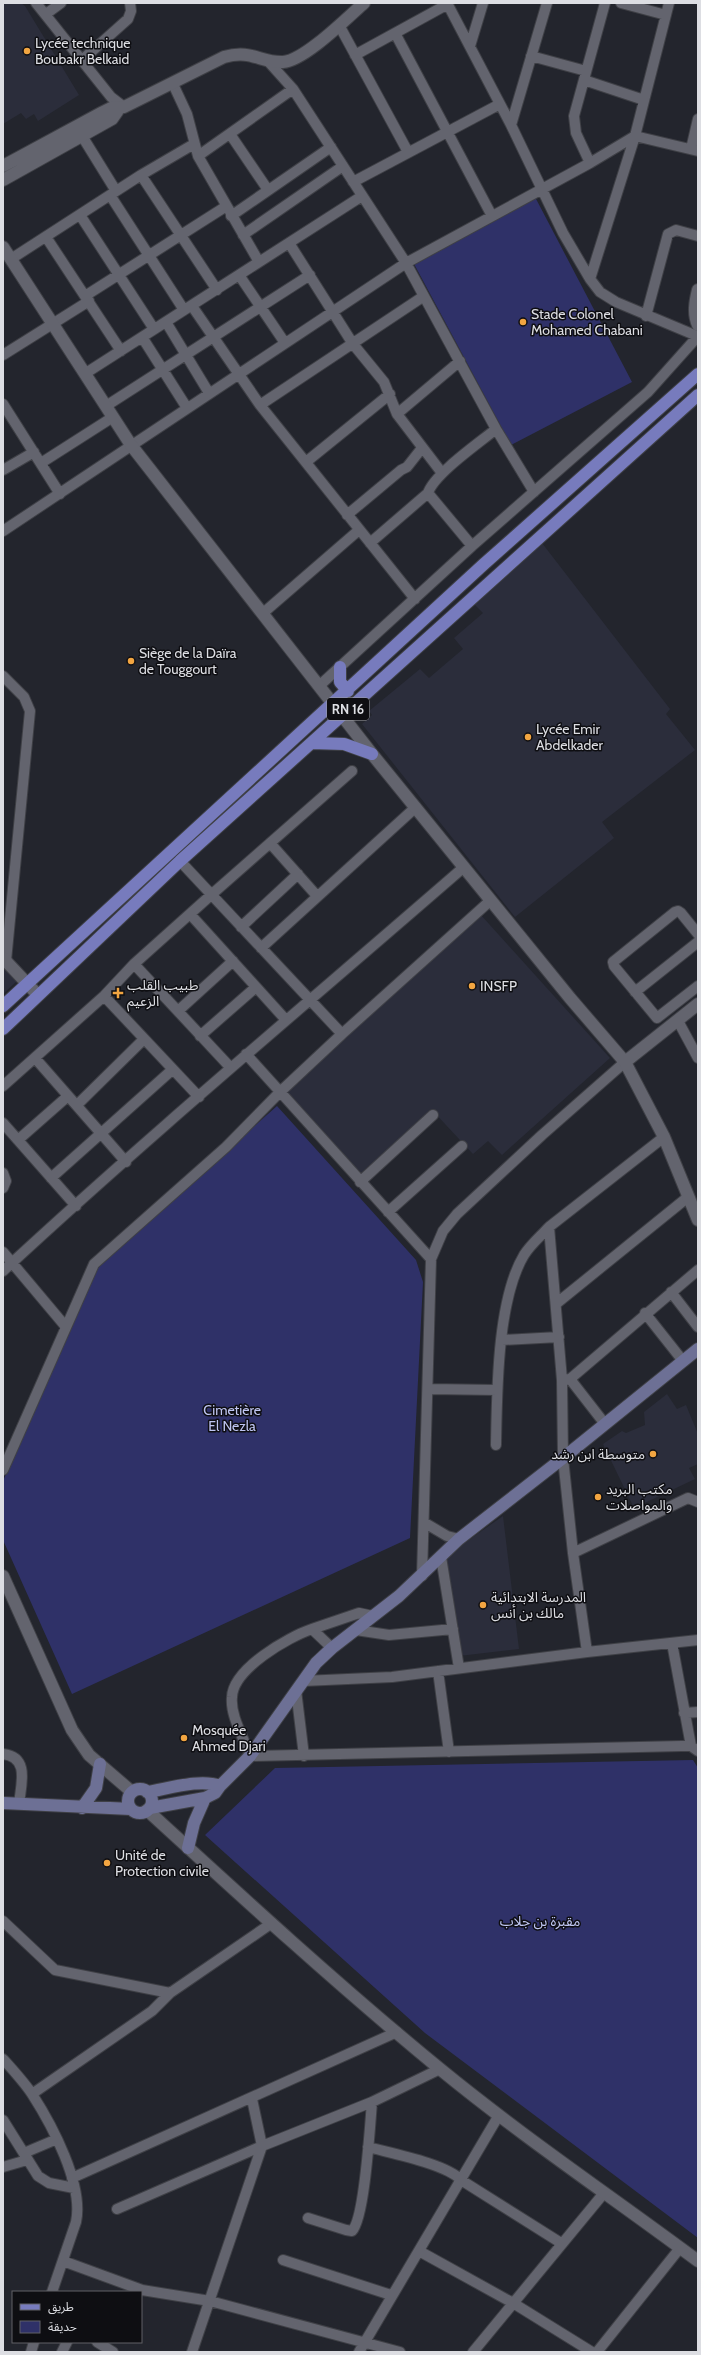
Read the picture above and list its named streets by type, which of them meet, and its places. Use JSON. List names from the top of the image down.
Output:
{
  "streets": {
    "main road": ["RN 16"]
  },
  "parks": ["Cimetière El Nezla", "مقبرة بن جلاب"],
  "places": {
    "other": [
      "Lycée technique Boubakr Belkaid",
      "Stade Colonel Mohamed Chabani",
      "Siège de la Daïra de Touggourt",
      "Lycée Emir Abdelkader",
      "INSFP",
      "متوسطة ابن رشد",
      "مكتب البريد والمواصلات",
      "المدرسة الابتدائية مالك بن أنس",
      "Mosquée Ahmed Djari",
      "Unité de Protection civile"
    ],
    "health": ["طبيب القلب الزعيم"]
  },
  "legend": ["طريق", "حديقة"]
}
